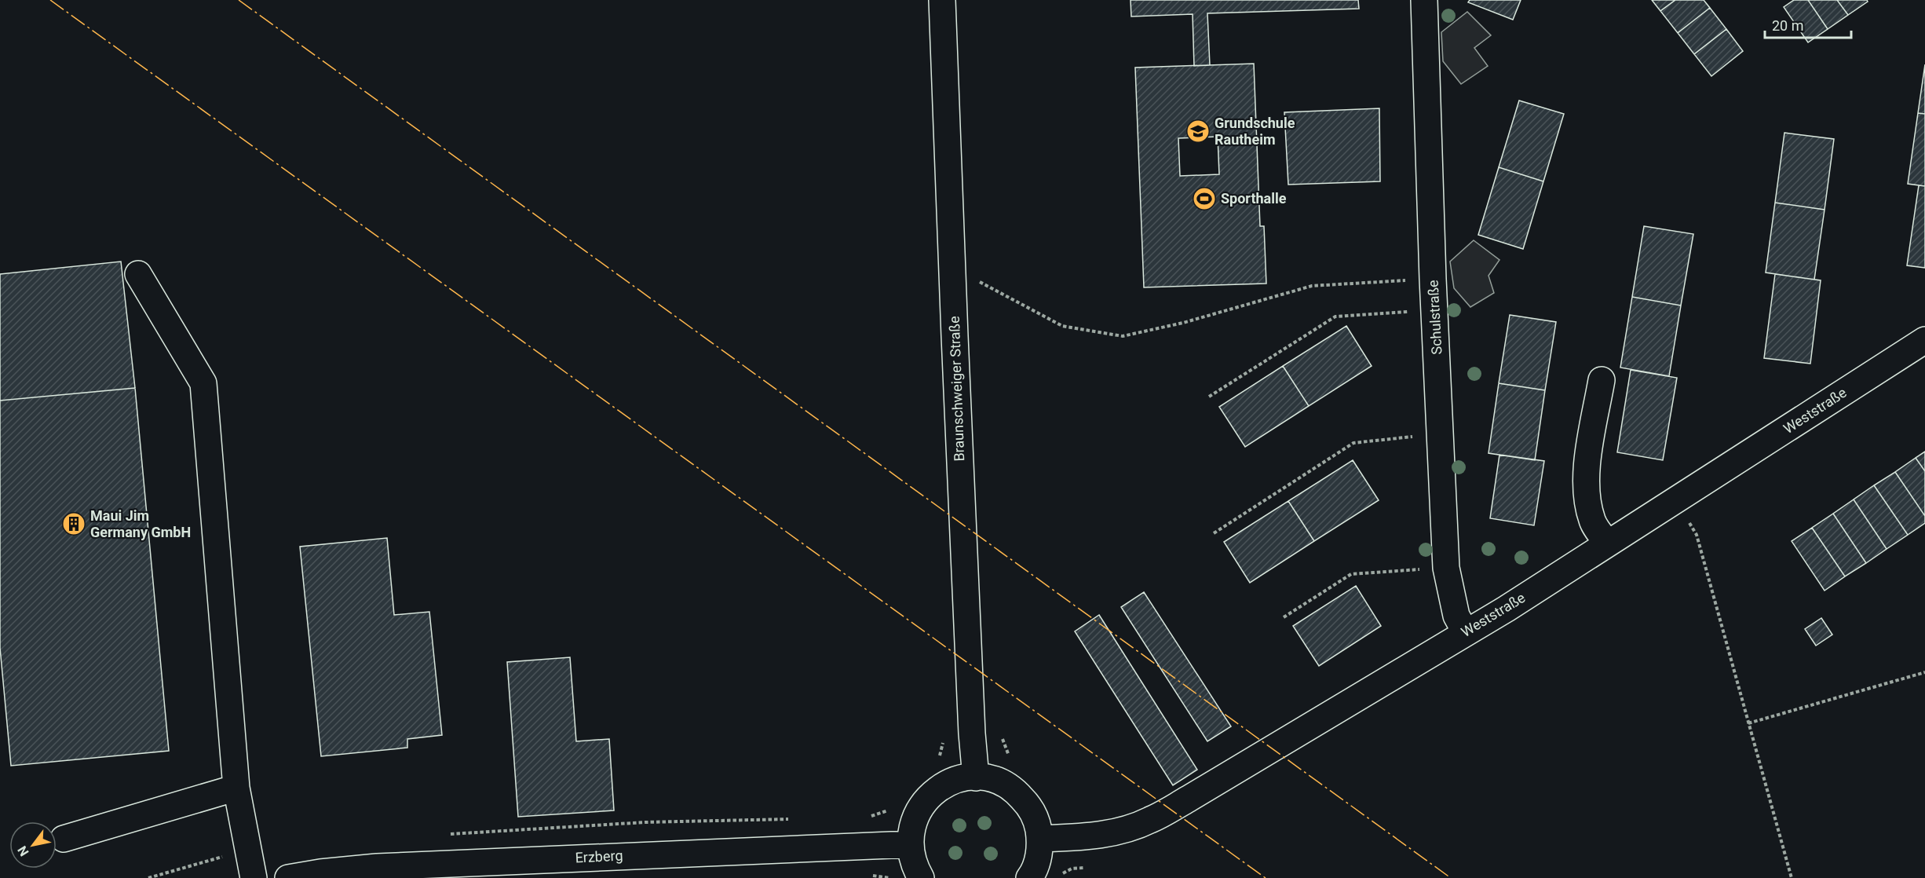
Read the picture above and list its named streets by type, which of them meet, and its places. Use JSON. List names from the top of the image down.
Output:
{
  "streets": {
    "street": [
      "Schulstraße",
      "Braunschweiger Straße",
      "Weststraße",
      "Erzberg"
    ]
  },
  "crossings": [
    ["Schulstraße", "Weststraße"]
  ],
  "places": {
    "school or university": ["Grundschule Rautheim"],
    "sports": ["Sporthalle"],
    "building": ["Maui Jim Germany GmbH"]
  },
  "scale_bar": "20 m",
  "north": "bottom left"
}
